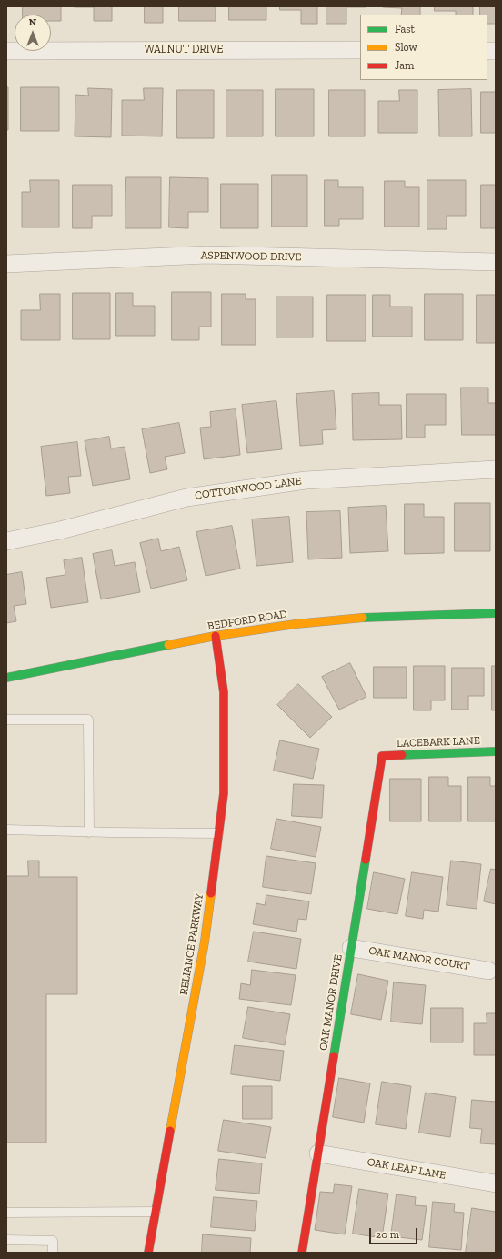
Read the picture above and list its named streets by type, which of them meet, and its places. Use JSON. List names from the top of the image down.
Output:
{
  "streets": {
    "street": [
      "WALNUT DRIVE",
      "ASPENWOOD DRIVE",
      "COTTONWOOD LANE",
      "BEDFORD ROAD",
      "LACEBARK LANE",
      "RELIANCE PARKWAY",
      "OAK MANOR COURT",
      "OAK MANOR DRIVE",
      "OAK LEAF LANE"
    ]
  },
  "crossings": [
    ["BEDFORD ROAD", "RELIANCE PARKWAY"],
    ["LACEBARK LANE", "OAK MANOR DRIVE"],
    ["OAK MANOR COURT", "OAK MANOR DRIVE"],
    ["OAK MANOR DRIVE", "OAK LEAF LANE"]
  ],
  "legend": ["Fast", "Slow", "Jam"],
  "scale_bar": "20 m",
  "north": "top"
}
